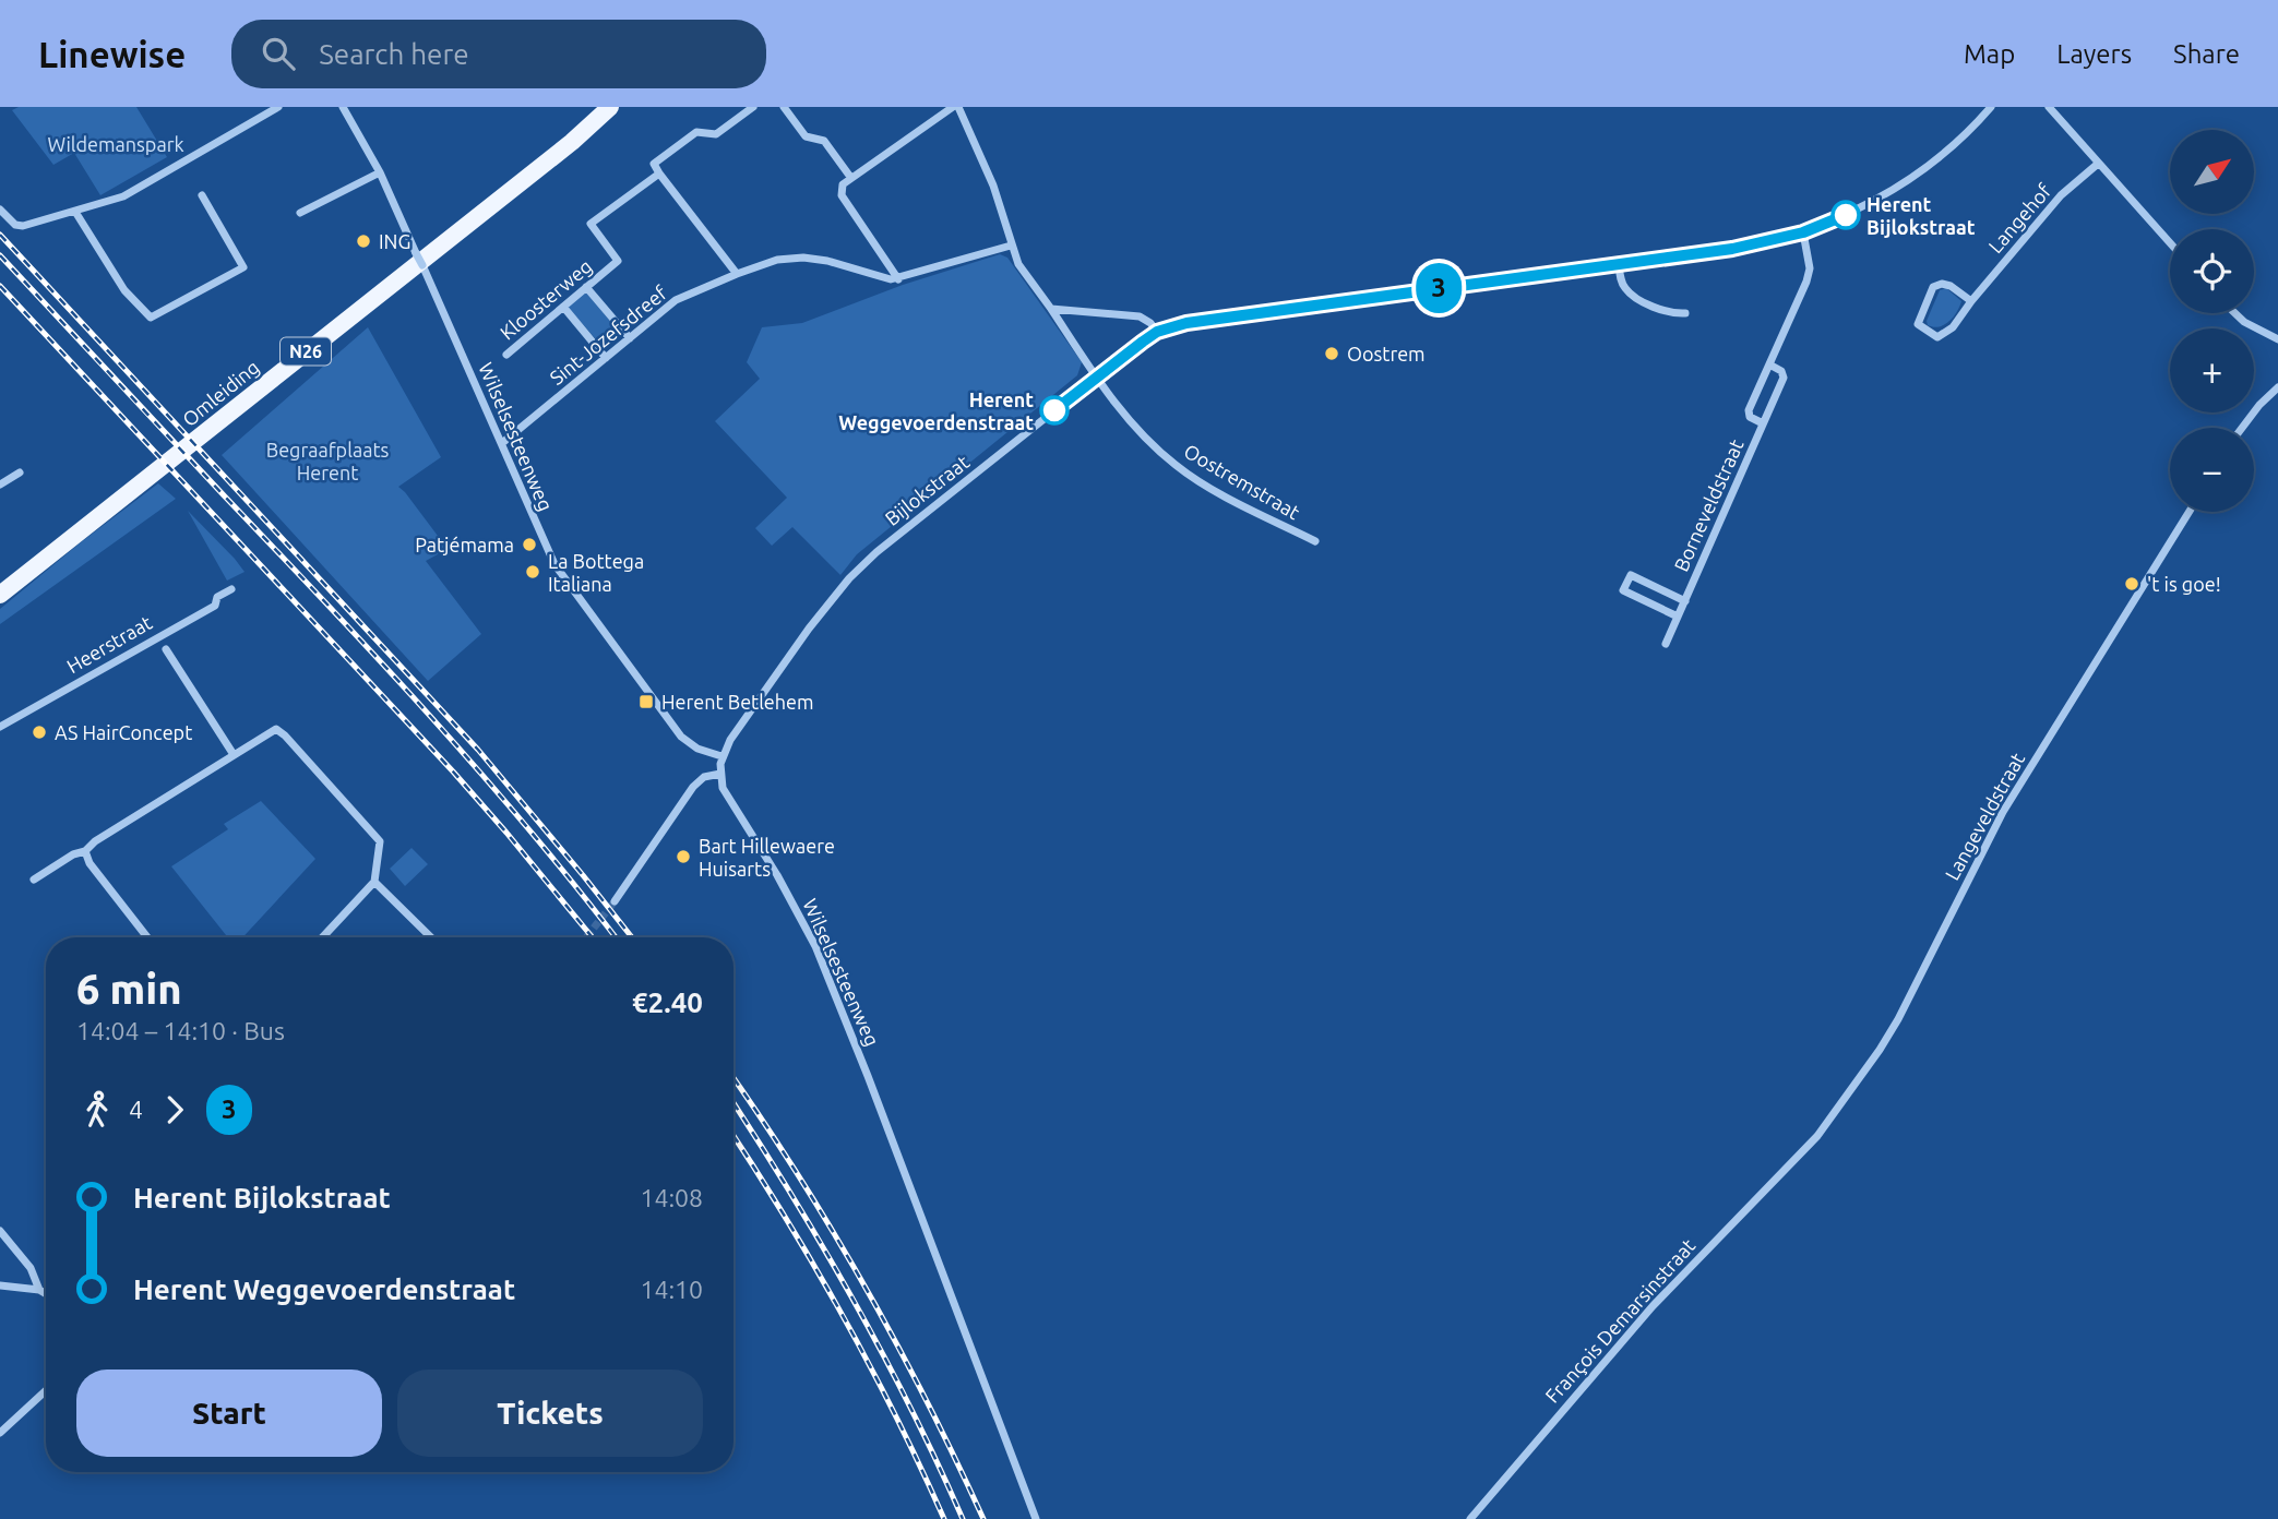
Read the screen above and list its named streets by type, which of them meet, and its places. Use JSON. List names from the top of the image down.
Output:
{
  "streets": {
    "main road": ["N26", "Omleiding"],
    "street": [
      "Langehof",
      "Kloosterweg",
      "Sint-Jozefsdreef",
      "Wilselsesteenweg",
      "Oostremstraat",
      "Bijlokstraat",
      "Borneveldstraat",
      "Heerstraat",
      "Langeveldstraat",
      "François Demarsinstraat"
    ]
  },
  "crossings": [
    ["Sint-Jozefsdreef", "Wilselsesteenweg"],
    ["Sint-Jozefsdreef", "Oostremstraat"],
    ["Wilselsesteenweg", "Bijlokstraat"],
    ["Oostremstraat", "Bijlokstraat"],
    ["Bijlokstraat", "Borneveldstraat"],
    ["Langeveldstraat", "François Demarsinstraat"]
  ],
  "parks": ["Wildemanspark", "Begraafplaats Herent"],
  "places": {
    "other": [
      "Herent Bijlokstraat",
      "ING",
      "Oostrem",
      "Herent Weggevoerdenstraat",
      "Patjémama",
      "La Bottega Italiana",
      "'t is goe!",
      "AS HairConcept",
      "Bart Hillewaere Huisarts"
    ],
    "transit": ["Herent Betlehem"]
  },
  "lines": ["bus line 3"],
  "north": "top right",
  "page": {
    "header": "Linewise",
    "search": "Search here",
    "nav": ["Map", "Layers", "Share"],
    "on_map": "3",
    "map_buttons": ["+", "−"],
    "heading": ["6 min", "14:04 – 14:10 · Bus", "€2.40"],
    "legs": ["4", "3"],
    "list": [
      {
        "name": "Herent Bijlokstraat",
        "value": "14:08"
      },
      {
        "name": "Herent Weggevoerdenstraat",
        "value": "14:10"
      }
    ],
    "buttons": ["Start", "Tickets"]
  }
}
